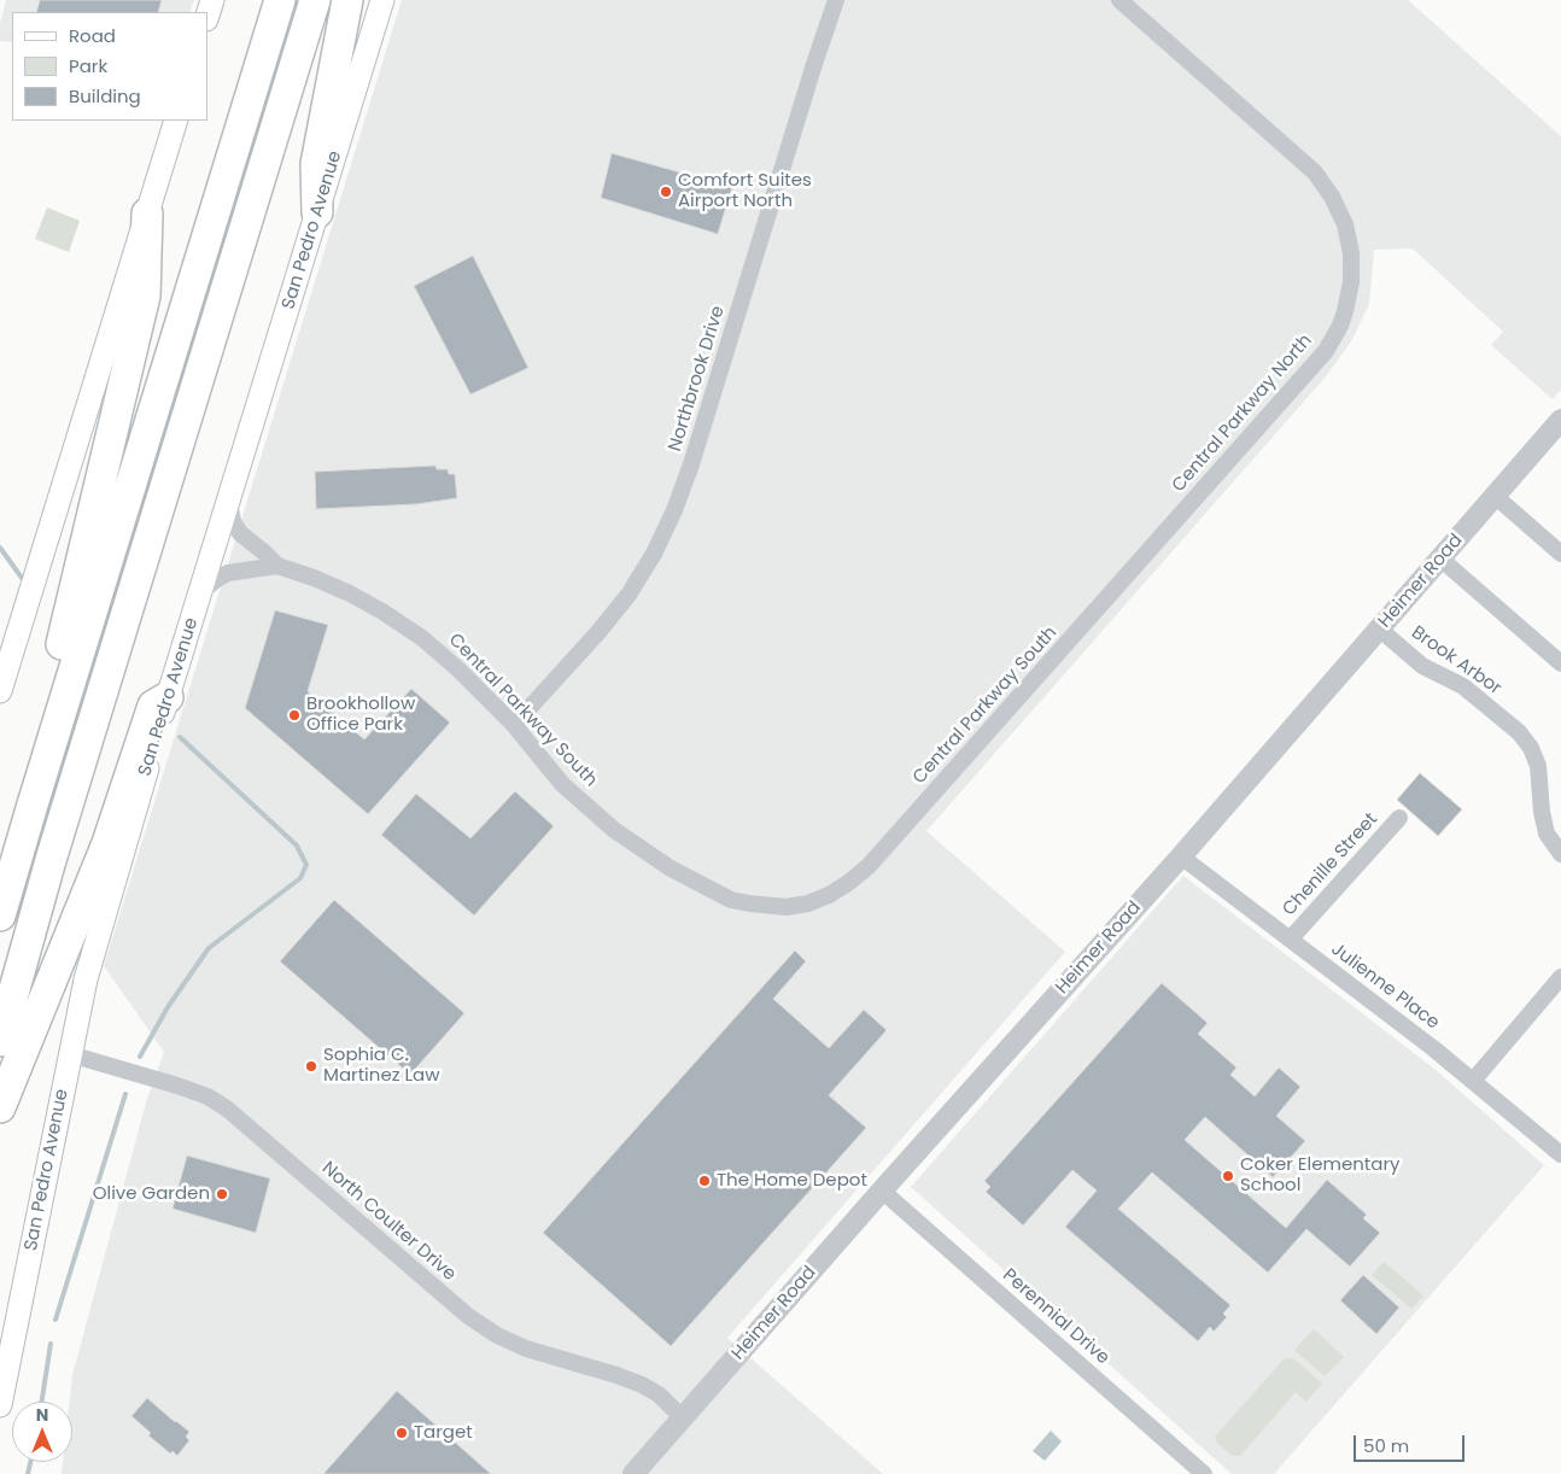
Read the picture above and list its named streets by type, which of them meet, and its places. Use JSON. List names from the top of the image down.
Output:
{
  "streets": {
    "main road": ["San Pedro Avenue"],
    "street": [
      "Northbrook Drive",
      "Central Parkway North",
      "Heimer Road",
      "Brook Arbor",
      "Central Parkway South",
      "Chenille Street",
      "Julienne Place",
      "North Coulter Drive",
      "Perennial Drive"
    ]
  },
  "crossings": [
    ["San Pedro Avenue", "Central Parkway South"],
    ["San Pedro Avenue", "North Coulter Drive"],
    ["Northbrook Drive", "Central Parkway South"],
    ["Central Parkway North", "Central Parkway South"],
    ["Heimer Road", "Brook Arbor"],
    ["Heimer Road", "Julienne Place"],
    ["Heimer Road", "North Coulter Drive"],
    ["Heimer Road", "Perennial Drive"],
    ["Chenille Street", "Julienne Place"]
  ],
  "places": [
    "Comfort Suites Airport North",
    "Brookhollow Office Park",
    "Sophia C. Martinez Law",
    "Coker Elementary School",
    "The Home Depot",
    "Olive Garden",
    "Target"
  ],
  "legend": ["Road", "Park", "Building"],
  "scale_bar": "50 m",
  "north": "top"
}
